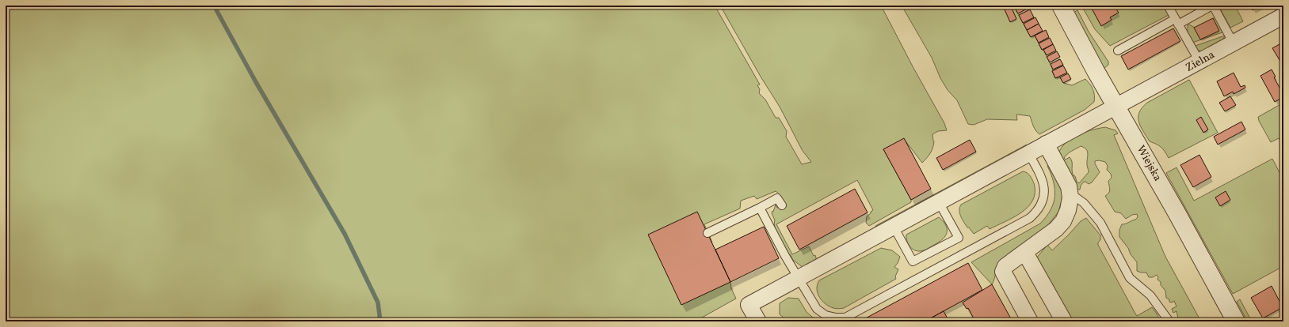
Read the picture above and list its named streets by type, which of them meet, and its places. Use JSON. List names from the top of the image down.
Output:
{
  "streets": {
    "street": ["Zielna", "Wiejska"]
  },
  "crossings": [
    ["Zielna", "Wiejska"]
  ]
}
